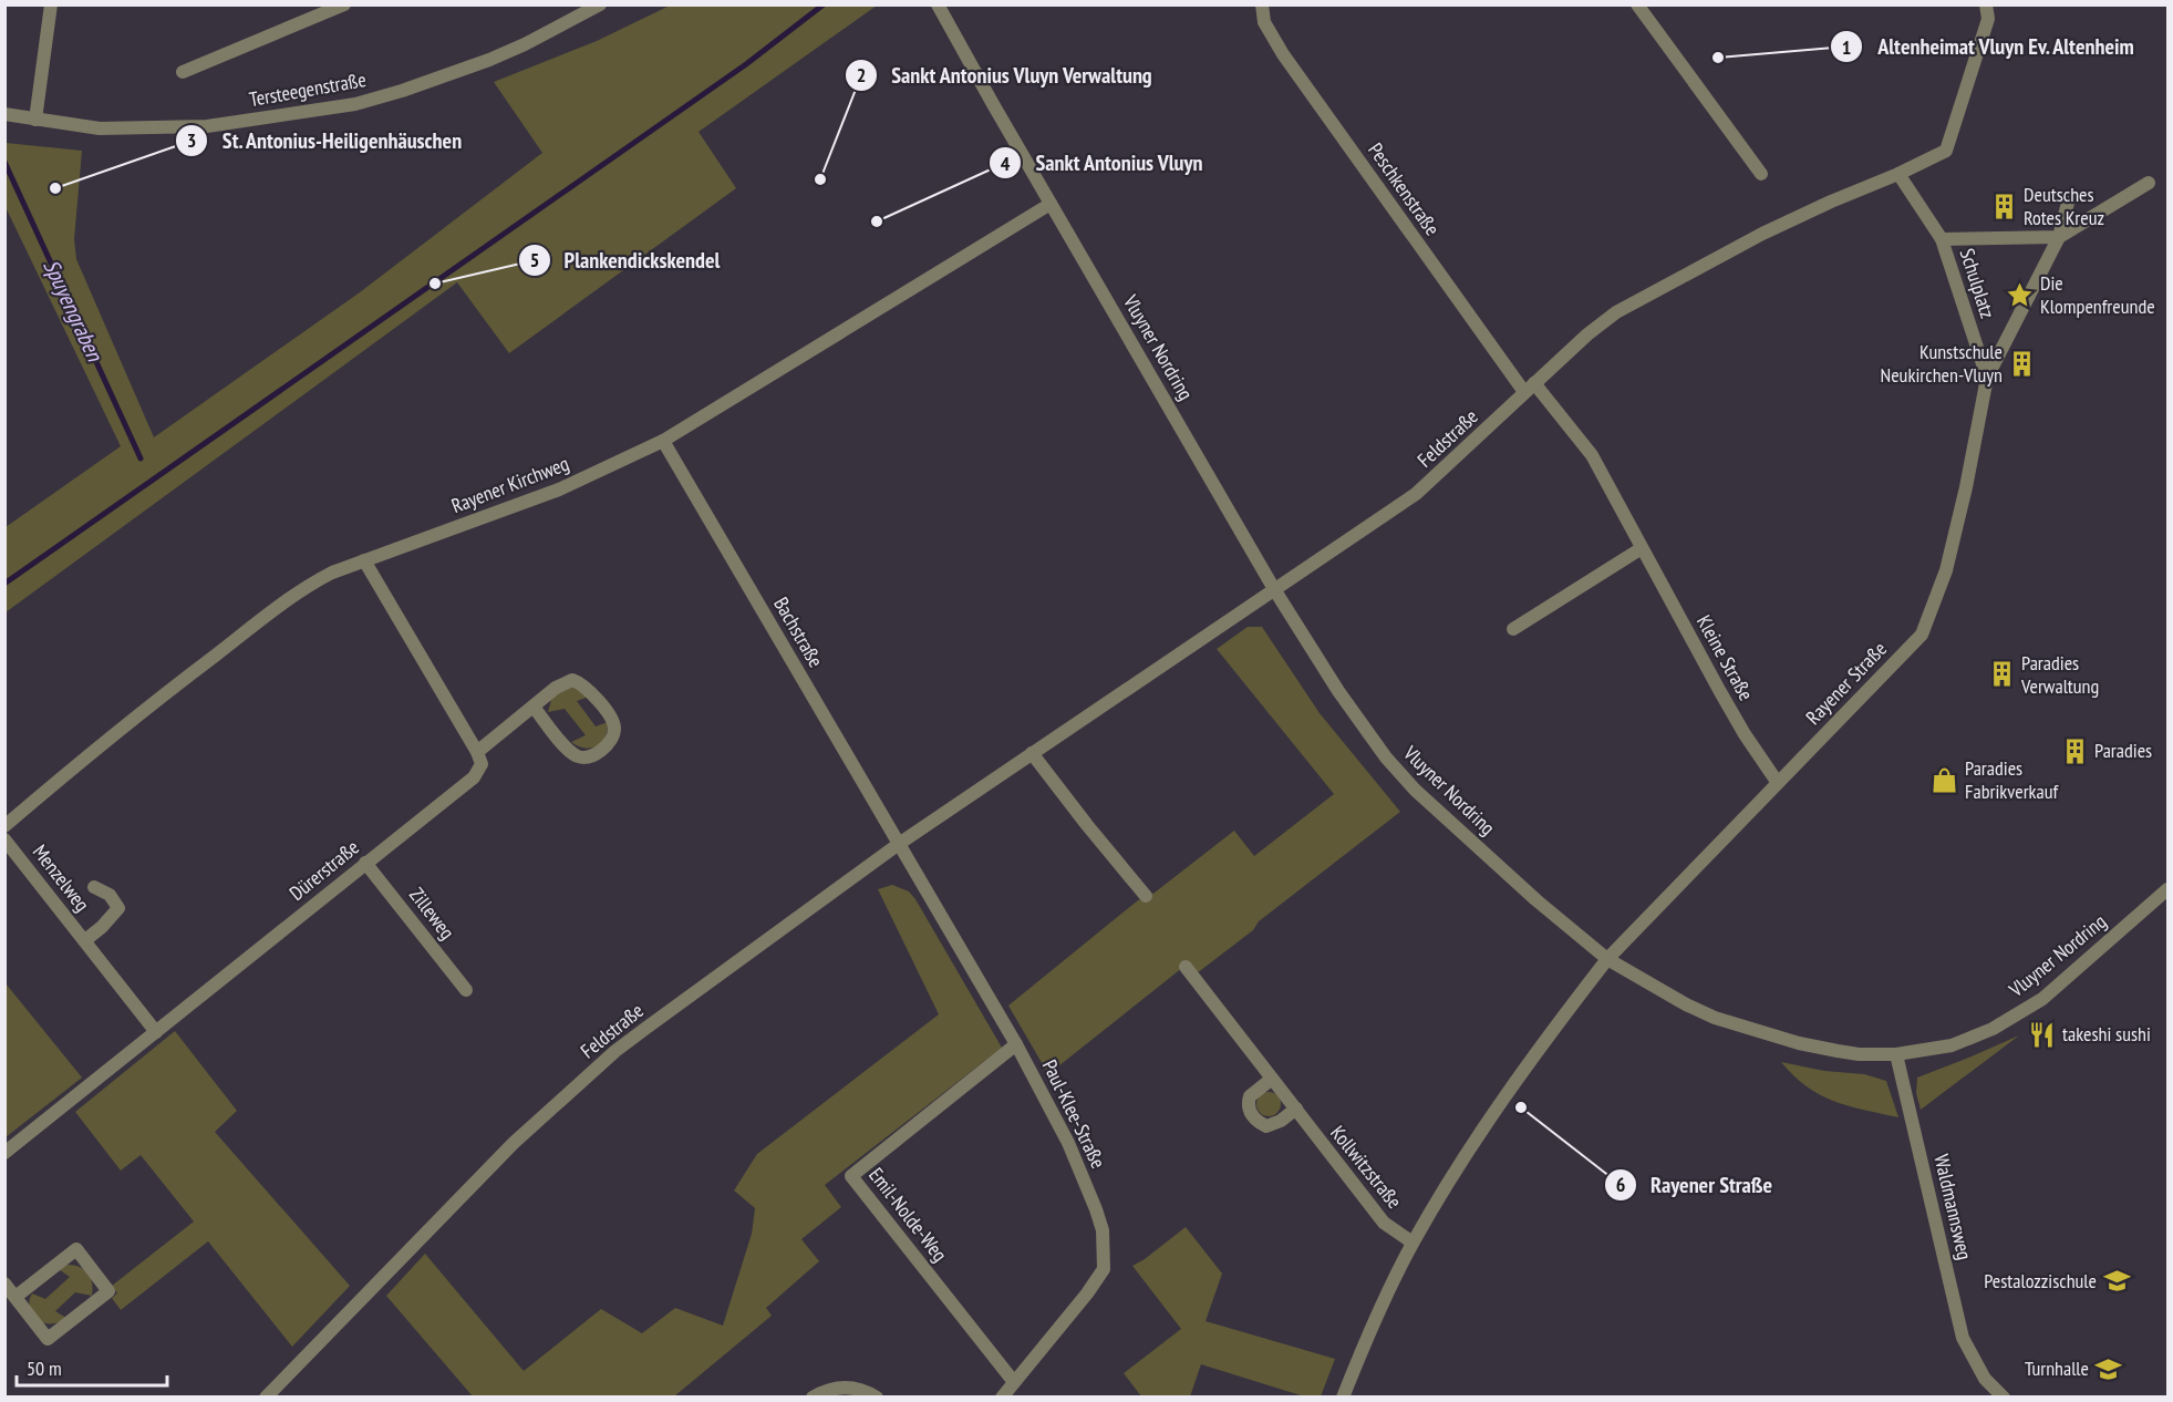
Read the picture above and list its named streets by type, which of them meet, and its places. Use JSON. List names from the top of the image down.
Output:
{
  "streets": {
    "street": [
      "Tersteegenstraße",
      "Peschkenstraße",
      "Schulplatz",
      "Vluyner Nordring",
      "Feldstraße",
      "Rayener Kirchweg",
      "Bachstraße",
      "Kleine Straße",
      "Rayener Straße",
      "Dürerstraße",
      "Menzelweg",
      "Zilleweg",
      "Paul-Klee-Straße",
      "Kollwitzstraße",
      "Waldmannsweg",
      "Emil-Nolde-Weg"
    ]
  },
  "crossings": [
    ["Peschkenstraße", "Feldstraße"],
    ["Peschkenstraße", "Kleine Straße"],
    ["Schulplatz", "Feldstraße"],
    ["Schulplatz", "Rayener Straße"],
    ["Vluyner Nordring", "Feldstraße"],
    ["Vluyner Nordring", "Rayener Kirchweg"],
    ["Vluyner Nordring", "Rayener Straße"],
    ["Vluyner Nordring", "Waldmannsweg"],
    ["Feldstraße", "Bachstraße"],
    ["Feldstraße", "Kleine Straße"],
    ["Feldstraße", "Paul-Klee-Straße"],
    ["Rayener Kirchweg", "Bachstraße"],
    ["Bachstraße", "Paul-Klee-Straße"],
    ["Kleine Straße", "Rayener Straße"],
    ["Rayener Straße", "Kollwitzstraße"],
    ["Dürerstraße", "Menzelweg"],
    ["Dürerstraße", "Zilleweg"],
    ["Paul-Klee-Straße", "Emil-Nolde-Weg"]
  ],
  "water": ["Spuyengraben"],
  "places": {
    "other": [
      "Altenheimat Vluyn Ev. Altenheim",
      "Sankt Antonius Vluyn Verwaltung",
      "St. Antonius-Heiligenhäuschen",
      "Sankt Antonius Vluyn",
      "Plankendickskendel",
      "Rayener Straße"
    ],
    "building": [
      "Deutsches Rotes Kreuz",
      "Kunstschule Neukirchen-Vluyn",
      "Paradies Verwaltung",
      "Paradies"
    ],
    "place": ["Die Klompenfreunde"],
    "shop": ["Paradies Fabrikverkauf"],
    "restaurant": ["takeshi sushi"],
    "school or university": ["Pestalozzischule", "Turnhalle"]
  },
  "scale_bar": "50 m"
}
